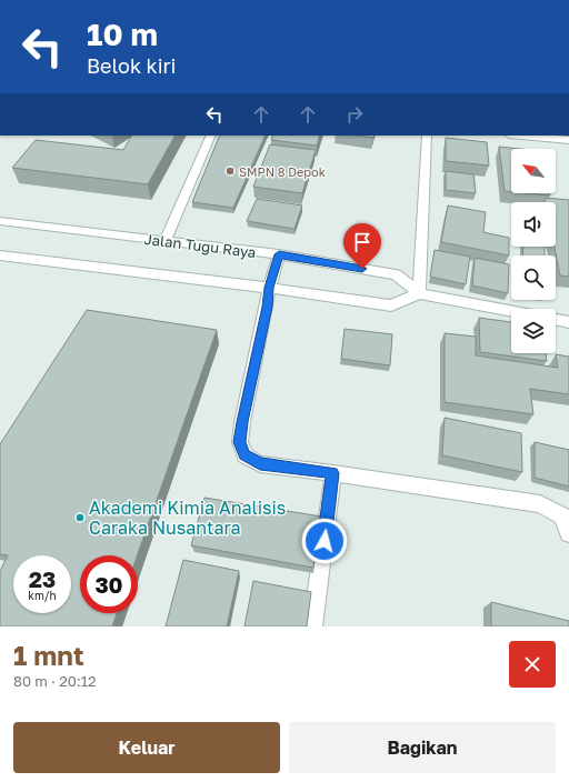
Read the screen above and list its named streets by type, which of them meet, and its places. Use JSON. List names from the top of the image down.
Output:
{
  "streets": {
    "street": ["Jalan Tugu Raya"]
  },
  "places": ["SMPN 8 Depok", "Akademi Kimia Analisis Caraka Nusantara"],
  "north": "top left",
  "page": {
    "turn": ["10 m", "Belok kiri"],
    "speed": "23 km/h",
    "limit": "30",
    "heading": ["1 mnt", "80 m · 20:12"],
    "buttons": ["Keluar", "Bagikan"]
  }
}
